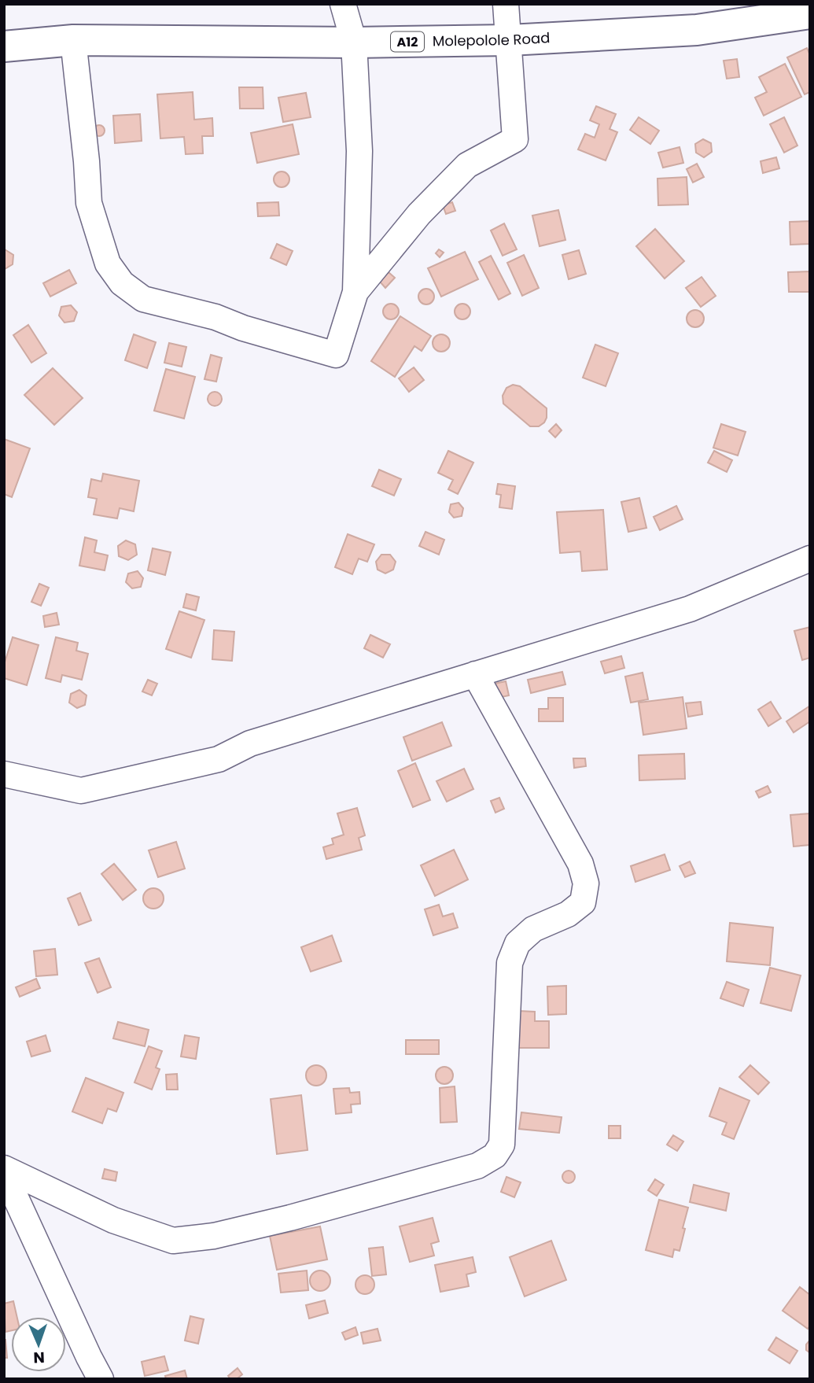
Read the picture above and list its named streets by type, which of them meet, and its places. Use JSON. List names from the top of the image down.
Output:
{
  "streets": {
    "main road": ["Molepolole Road", "A12"]
  },
  "north": "bottom"
}
